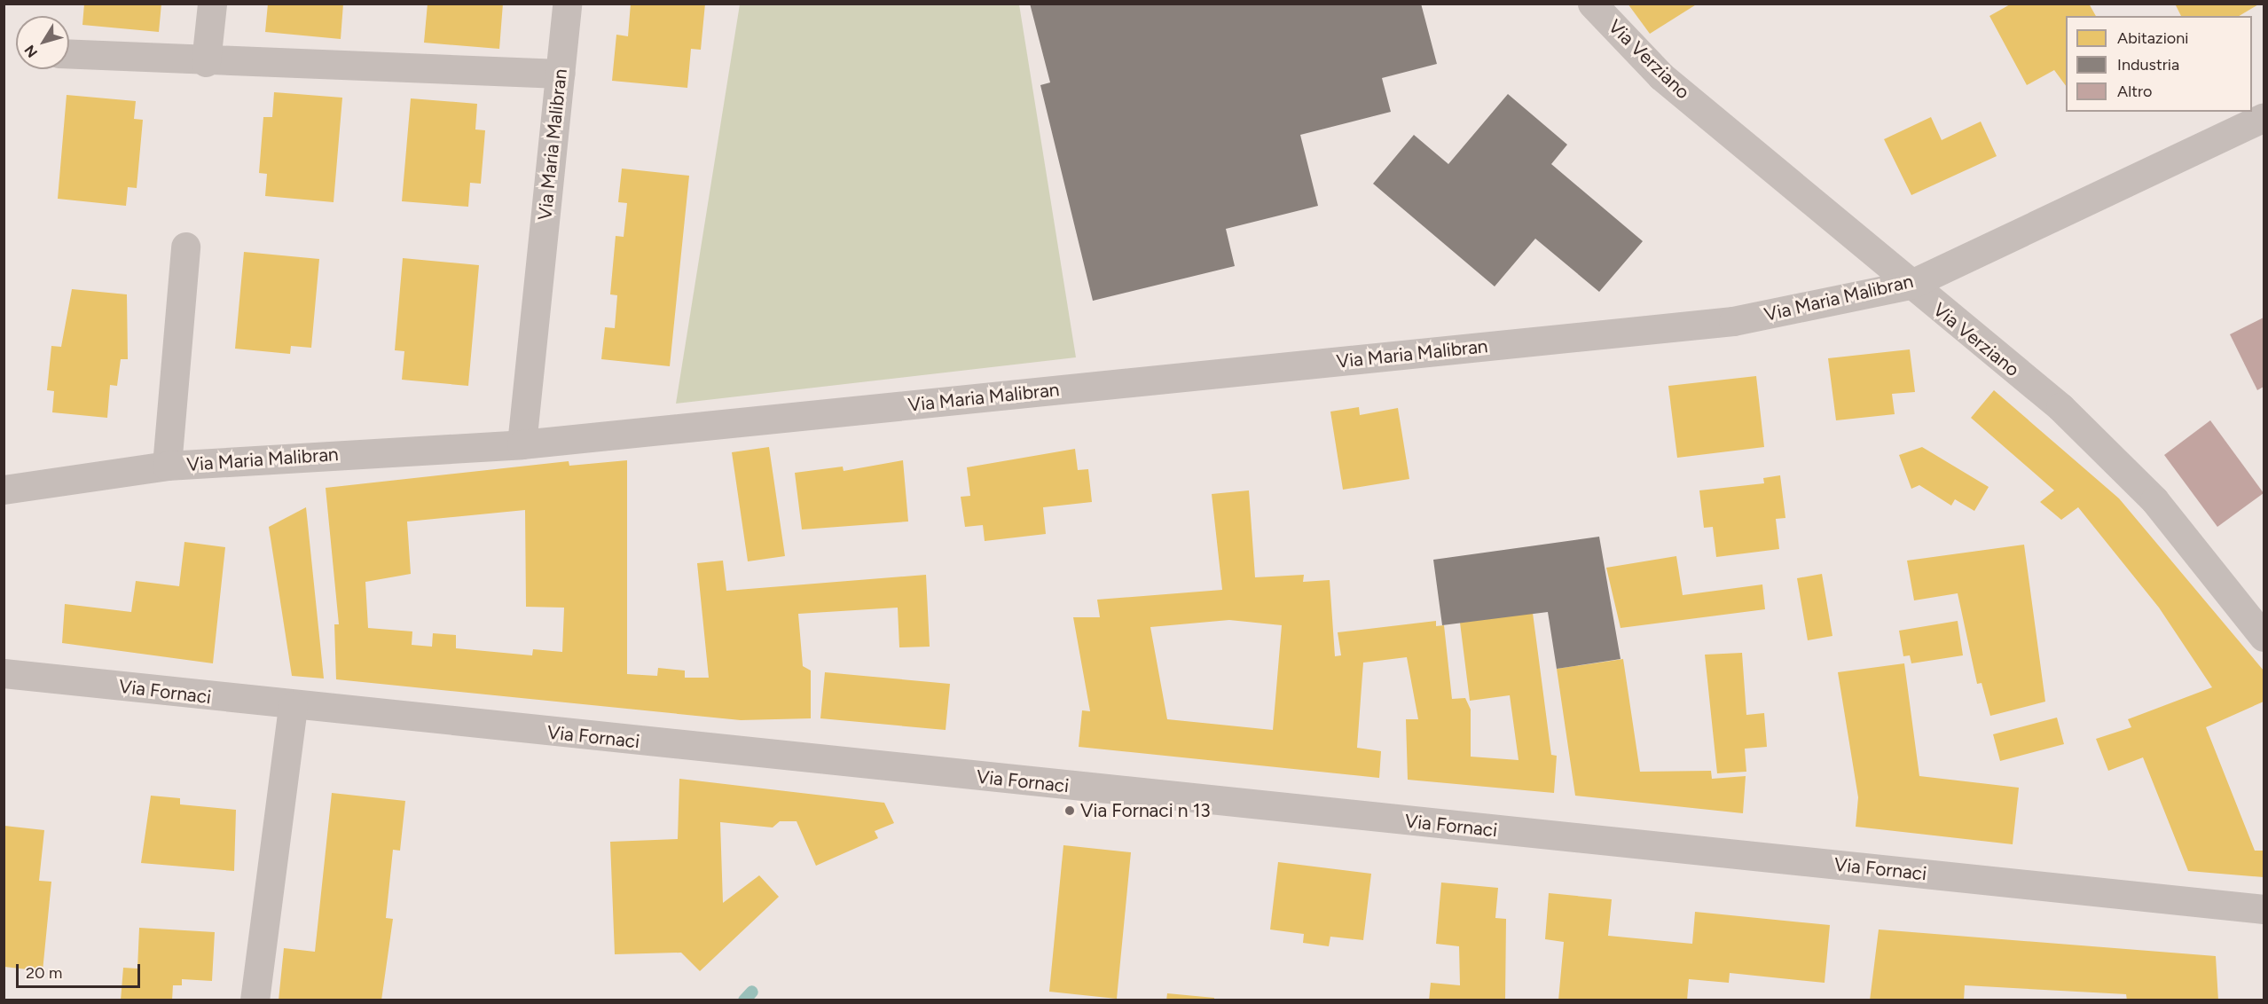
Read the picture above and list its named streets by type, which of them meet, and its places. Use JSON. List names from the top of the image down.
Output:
{
  "streets": {
    "street": ["Via Verziano", "Via Maria Malibran", "Via Fornaci"]
  },
  "crossings": [
    ["Via Verziano", "Via Maria Malibran"]
  ],
  "places": ["Via Fornaci n 13"],
  "legend": ["Abitazioni", "Industria", "Altro"],
  "scale_bar": "20 m",
  "north": "bottom left"
}
